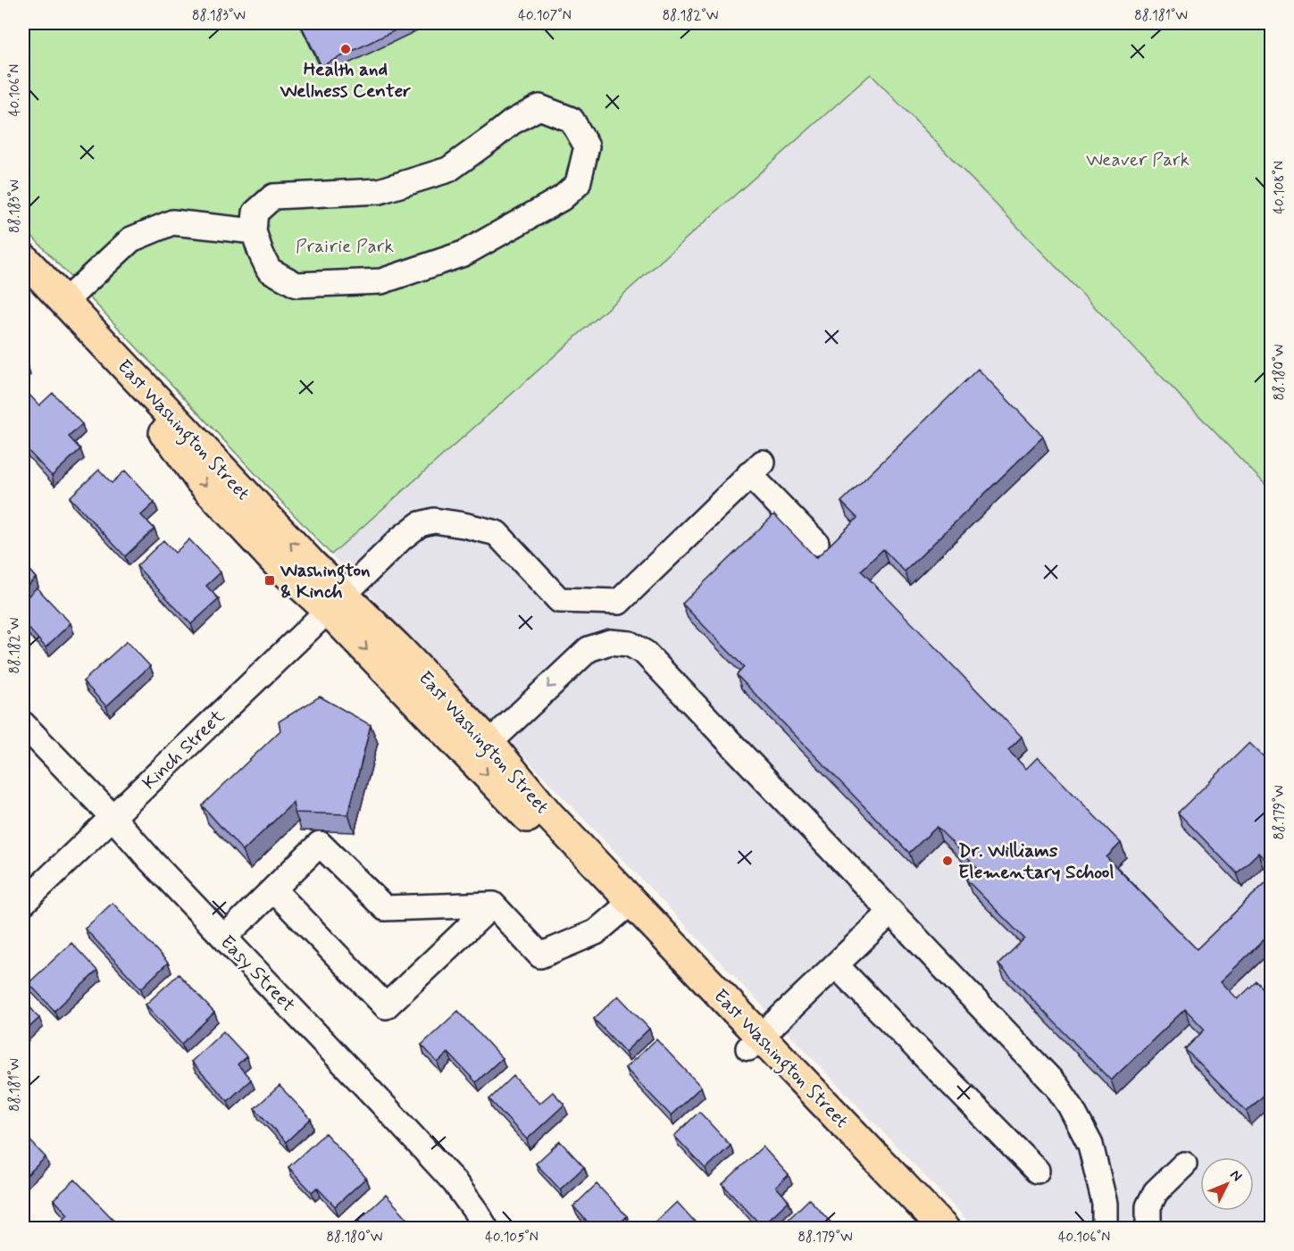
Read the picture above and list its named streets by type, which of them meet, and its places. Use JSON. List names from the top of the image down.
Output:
{
  "streets": {
    "main road": ["East Washington Street"],
    "street": ["Kinch Street", "Easy Street"]
  },
  "crossings": [
    ["East Washington Street", "Kinch Street"],
    ["Kinch Street", "Easy Street"]
  ],
  "parks": ["Weaver Park", "Prairie Park"],
  "places": {
    "other": ["Health and Wellness Center", "Dr. Williams Elementary School"],
    "transit": ["Washington & Kinch"]
  },
  "north": "top right",
  "coordinates": [
    "88.183°W",
    "40.107°N",
    "88.182°W",
    "88.181°W",
    "40.106°N",
    "40.108°N",
    "88.180°W",
    "88.179°W",
    "40.105°N"
  ]
}
